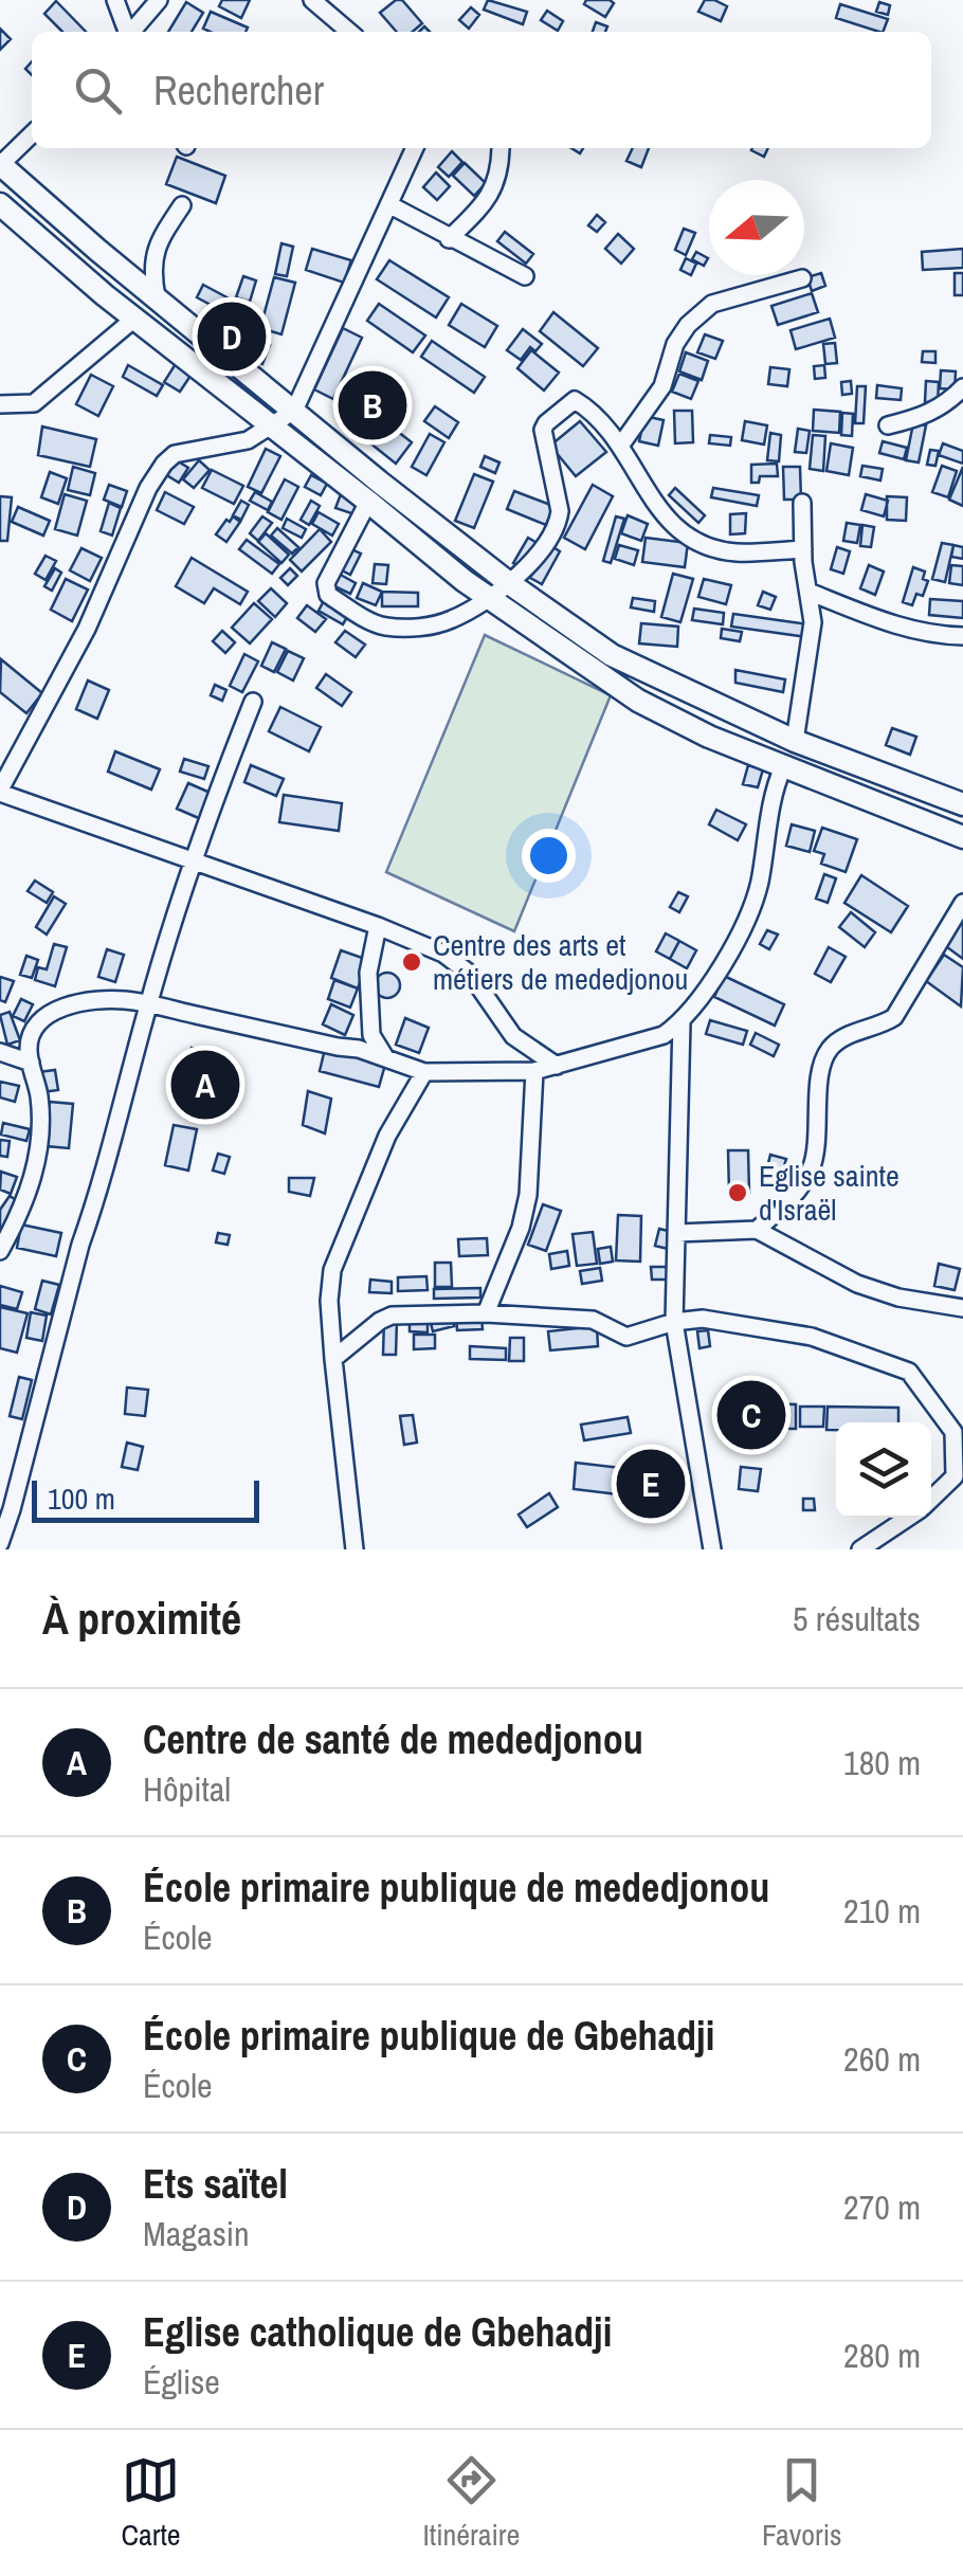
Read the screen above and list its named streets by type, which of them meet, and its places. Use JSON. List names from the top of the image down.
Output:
{
  "places": ["Centre des arts et métiers de mededjonou", "Eglise sainte d'Israël"],
  "scale_bar": "100 m",
  "north": "left",
  "page": {
    "search": "Rechercher",
    "pins": [
      "D",
      "B",
      "A",
      "C",
      "E"
    ],
    "scale": "100 m",
    "heading": ["À proximité", "5 résultats"],
    "list": [
      {
        "mark": "A",
        "name": "Centre de santé de mededjonou",
        "note": "Hôpital",
        "value": "180 m"
      },
      {
        "mark": "B",
        "name": "École primaire publique de mededjonou",
        "note": "École",
        "value": "210 m"
      },
      {
        "mark": "C",
        "name": "École primaire publique de Gbehadji",
        "note": "École",
        "value": "260 m"
      },
      {
        "mark": "D",
        "name": "Ets saïtel",
        "note": "Magasin",
        "value": "270 m"
      },
      {
        "mark": "E",
        "name": "Eglise catholique de Gbehadji",
        "note": "Église",
        "value": "280 m"
      }
    ],
    "nav": ["Carte", "Itinéraire", "Favoris"]
  }
}
